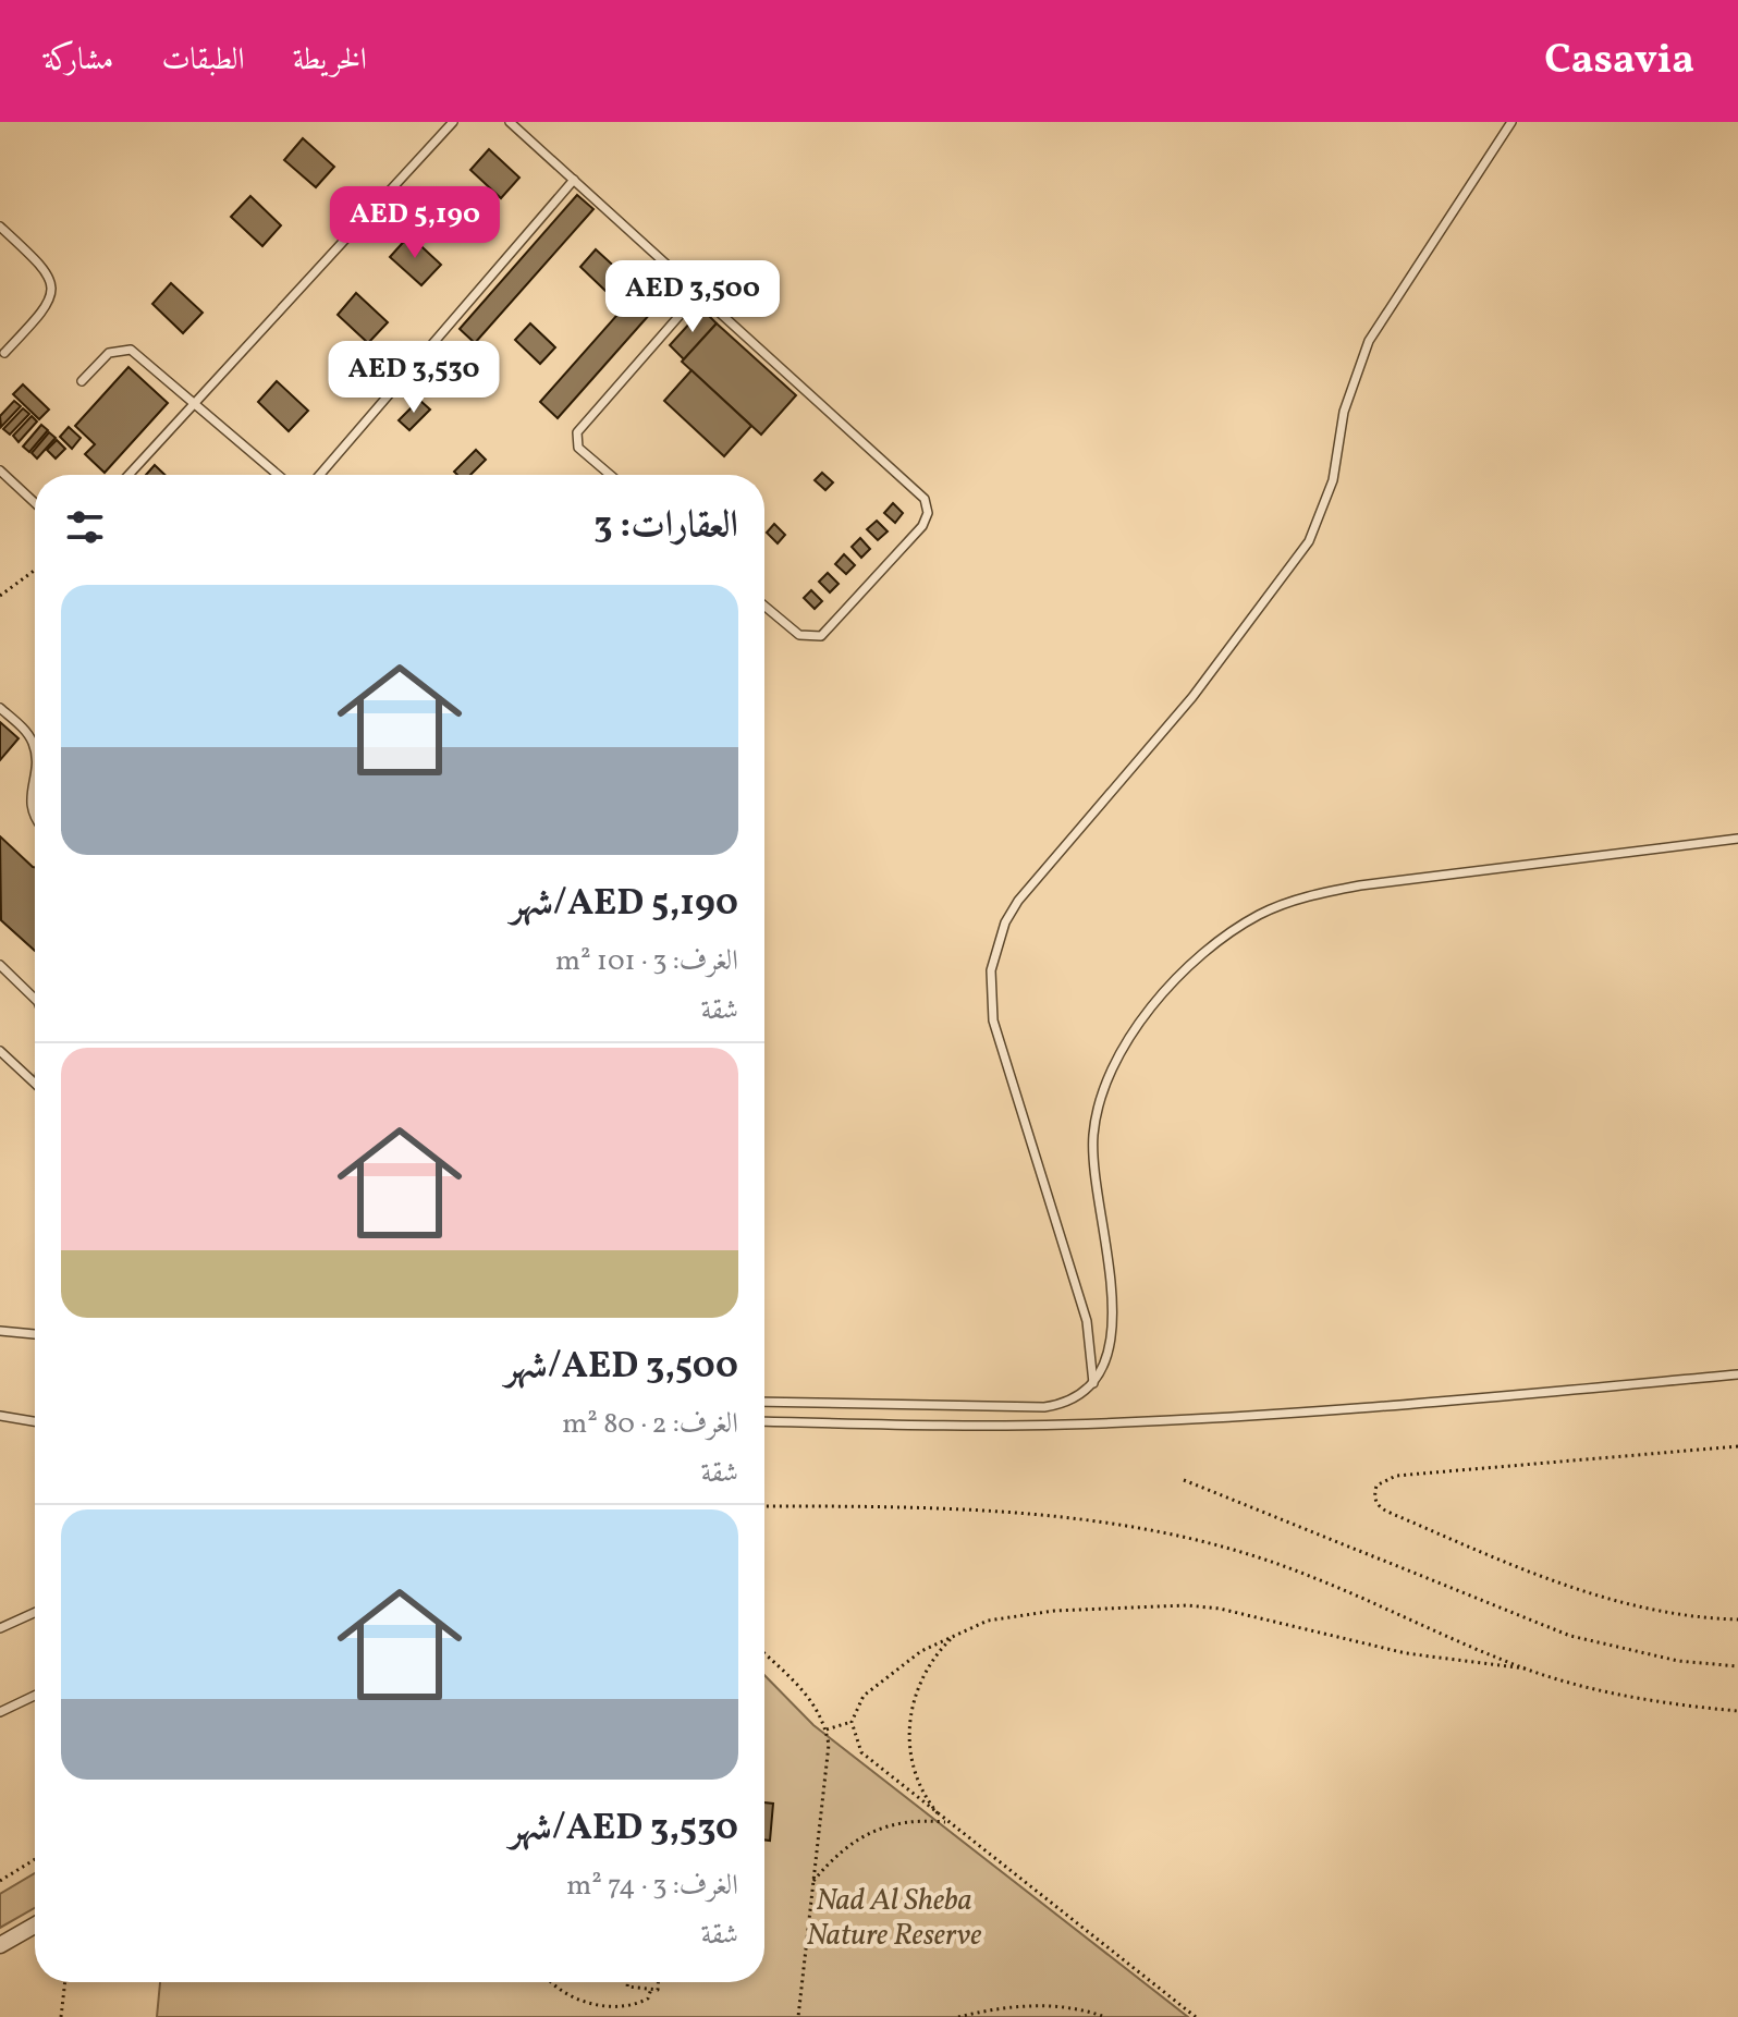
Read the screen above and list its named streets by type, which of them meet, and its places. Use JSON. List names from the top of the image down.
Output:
{
  "parks": ["Nad Al Sheba Nature Reserve"],
  "page": {
    "header": "Casavia",
    "nav": ["الخريطة", "الطبقات", "مشاركة"],
    "price": ["AED 5,190", "AED 3,500", "AED 3,530"],
    "heading": "العقارات: 3",
    "list": [
      {
        "name": "AED 5,190/شهر",
        "note": "الغرف: 3 · 101 m² · شقة"
      },
      {
        "name": "AED 3,500/شهر",
        "note": "الغرف: 2 · 80 m² · شقة"
      },
      {
        "name": "AED 3,530/شهر",
        "note": "الغرف: 3 · 74 m² · شقة"
      }
    ]
  }
}
